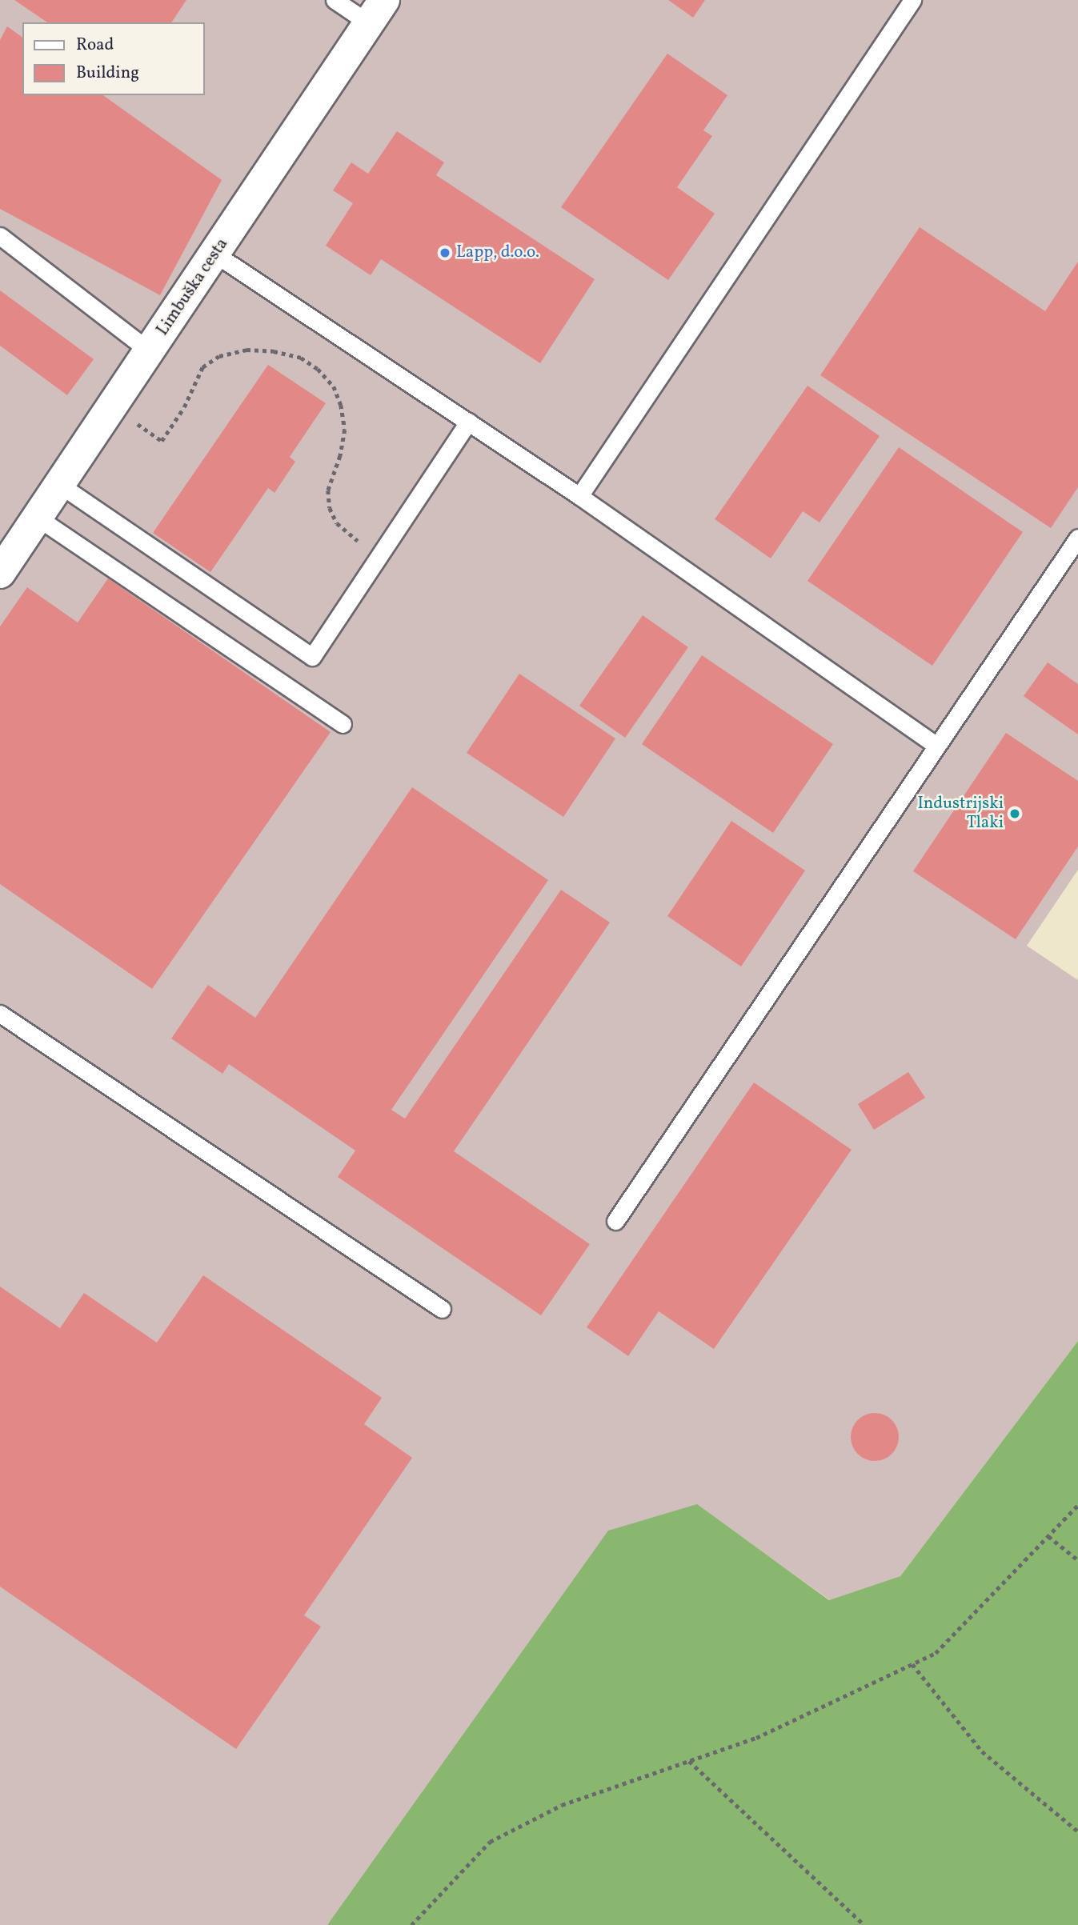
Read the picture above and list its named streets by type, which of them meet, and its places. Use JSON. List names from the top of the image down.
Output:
{
  "streets": {
    "street": ["Limbuška cesta"]
  },
  "places": ["Lapp, d.o.o.", "Industrijski Tlaki"],
  "legend": ["Road", "Building"]
}
